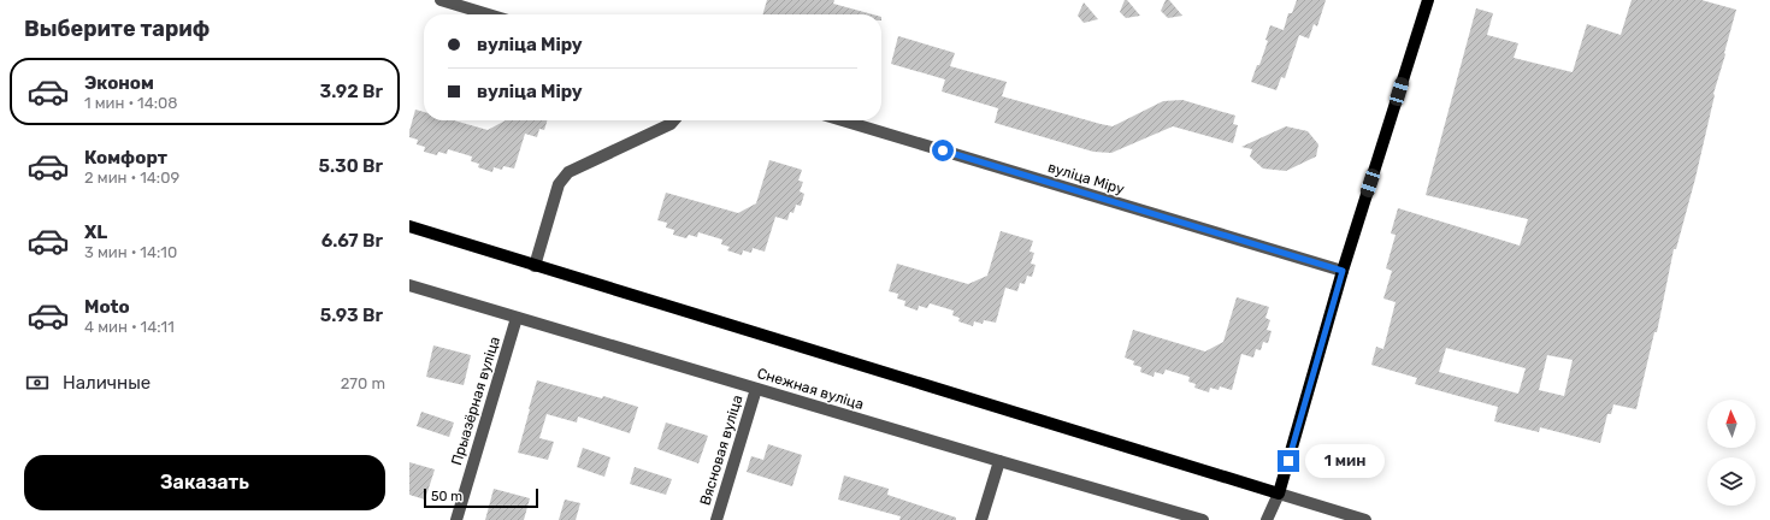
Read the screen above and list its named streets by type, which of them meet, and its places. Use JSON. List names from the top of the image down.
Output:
{
  "streets": {
    "street": [
      "вуліца Міру",
      "Снежная вуліца",
      "Прыазёрная вуліца",
      "Вясновая вуліца"
    ]
  },
  "crossings": [
    ["Снежная вуліца", "Прыазёрная вуліца"],
    ["Снежная вуліца", "Вясновая вуліца"]
  ],
  "scale_bar": "50 m",
  "north": "top",
  "page": {
    "heading": "Выберите тариф",
    "banner": ["вуліца Міру", "вуліца Міру"],
    "list": [
      {
        "name": "Эконом",
        "note": "1 мин · 14:08",
        "value": "3.92 Br"
      },
      {
        "name": "Комфорт",
        "note": "2 мин · 14:09",
        "value": "5.30 Br"
      },
      {
        "name": "XL",
        "note": "3 мин · 14:10",
        "value": "6.67 Br"
      },
      {
        "name": "Moto",
        "note": "4 мин · 14:11",
        "value": "5.93 Br"
      }
    ],
    "pay": ["Наличные", "270 m"],
    "bubble": "1 мин",
    "buttons": "Заказать",
    "scale": "50 m"
  }
}
